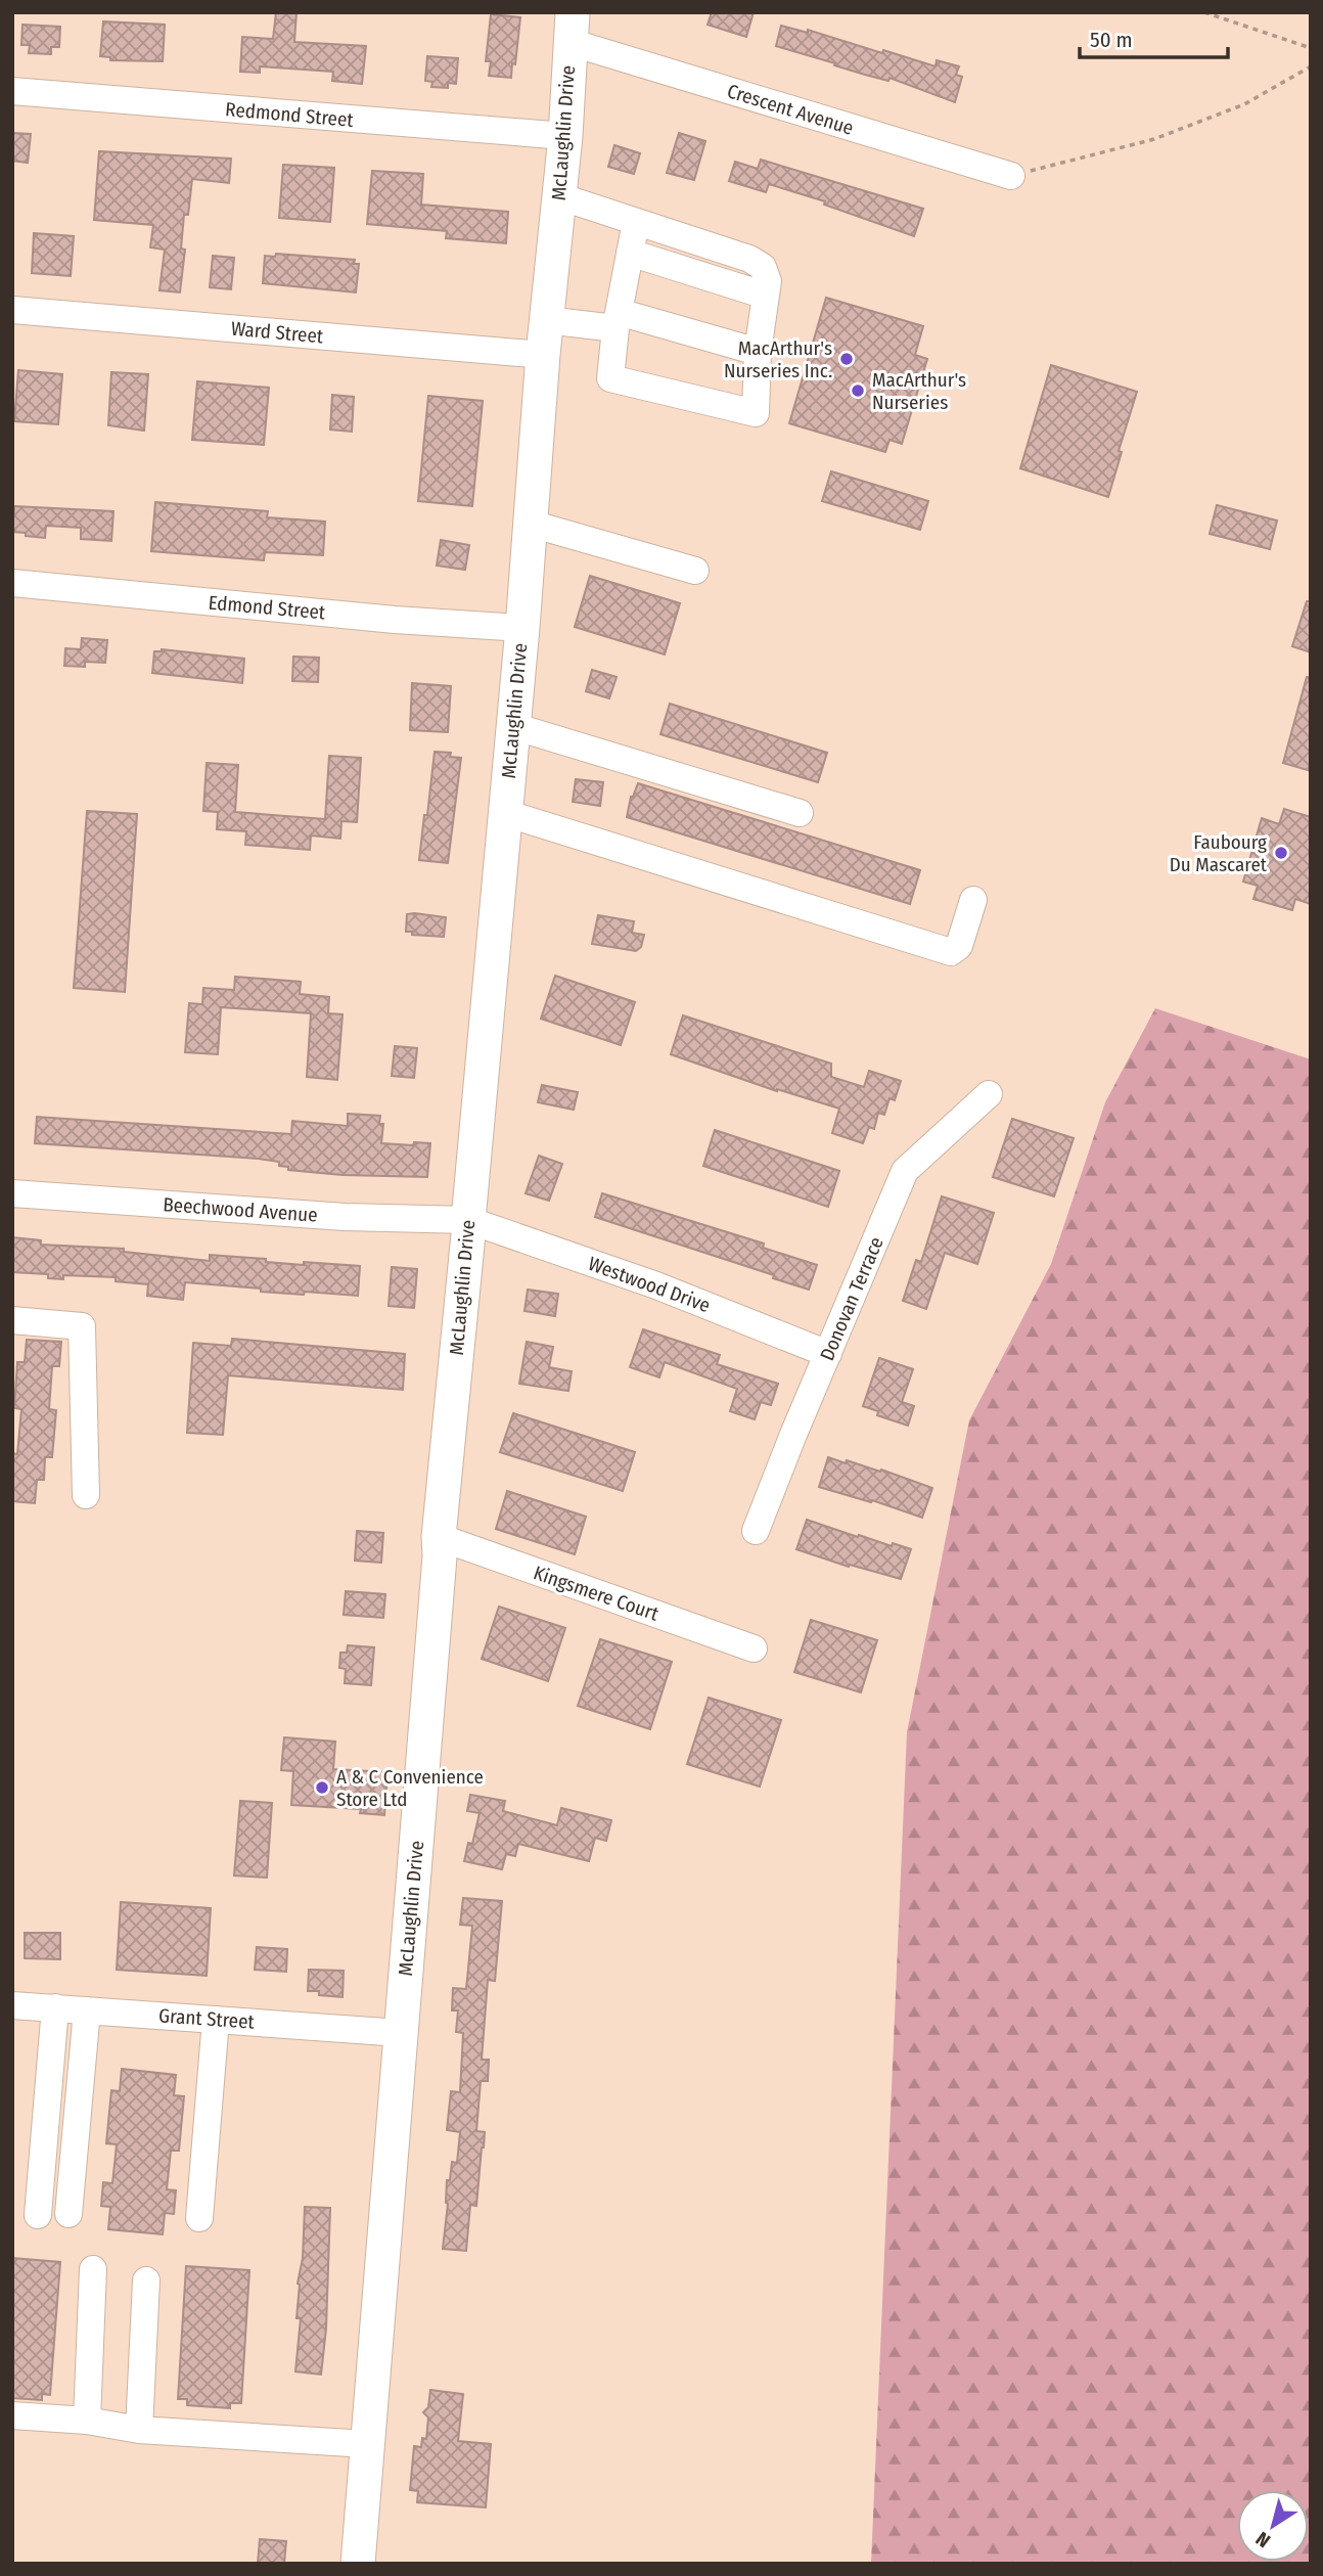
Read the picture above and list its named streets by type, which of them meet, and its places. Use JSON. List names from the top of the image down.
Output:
{
  "streets": {
    "main road": ["McLaughlin Drive"],
    "street": [
      "Crescent Avenue",
      "Redmond Street",
      "Ward Street",
      "Edmond Street",
      "Beechwood Avenue",
      "Westwood Drive",
      "Donovan Terrace",
      "Kingsmere Court",
      "Grant Street"
    ]
  },
  "crossings": [
    ["Crescent Avenue", "McLaughlin Drive"],
    ["Redmond Street", "McLaughlin Drive"],
    ["McLaughlin Drive", "Ward Street"],
    ["McLaughlin Drive", "Edmond Street"],
    ["McLaughlin Drive", "Beechwood Avenue"],
    ["McLaughlin Drive", "Westwood Drive"],
    ["McLaughlin Drive", "Kingsmere Court"],
    ["McLaughlin Drive", "Grant Street"],
    ["Beechwood Avenue", "Westwood Drive"],
    ["Westwood Drive", "Donovan Terrace"]
  ],
  "places": [
    "MacArthur's Nurseries Inc.",
    "MacArthur's Nurseries",
    "Faubourg Du Mascaret",
    "A & C Convenience Store Ltd"
  ],
  "scale_bar": "50 m",
  "north": "bottom left"
}
